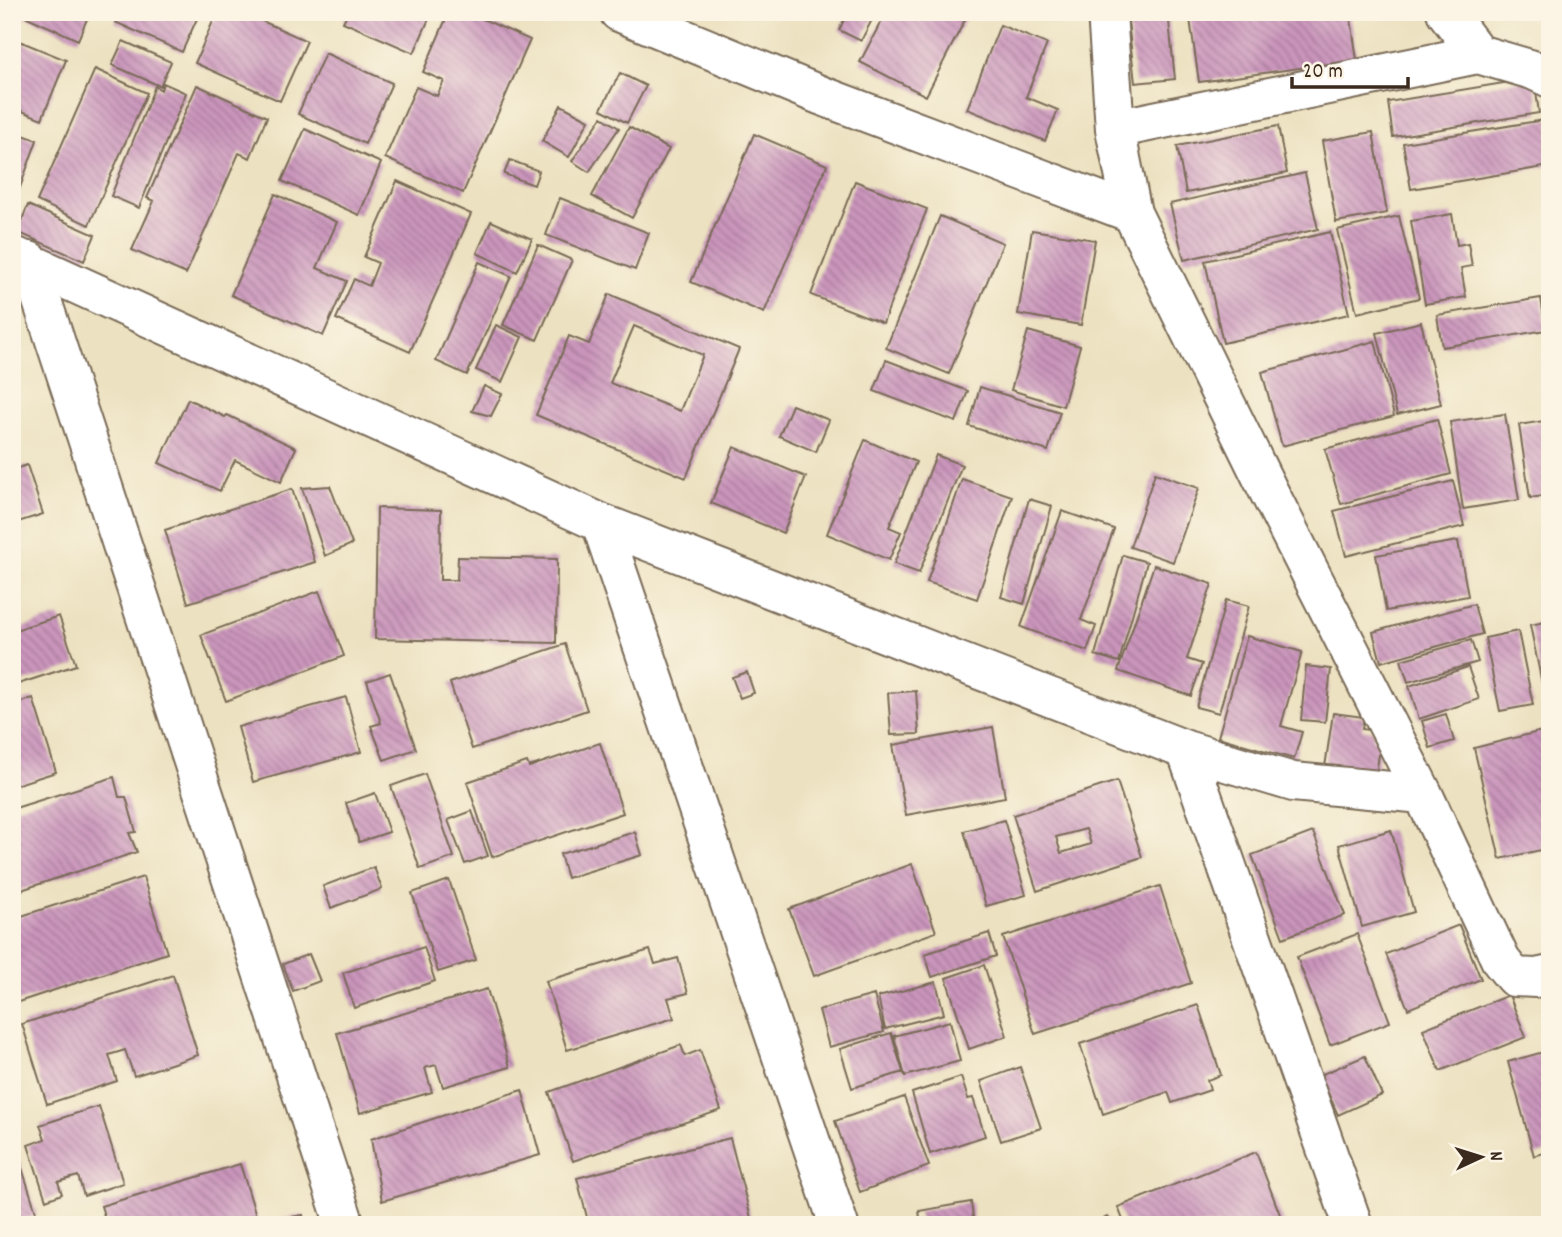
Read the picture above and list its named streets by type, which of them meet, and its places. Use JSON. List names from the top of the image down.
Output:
{
  "scale_bar": "20 m",
  "north": "right"
}
